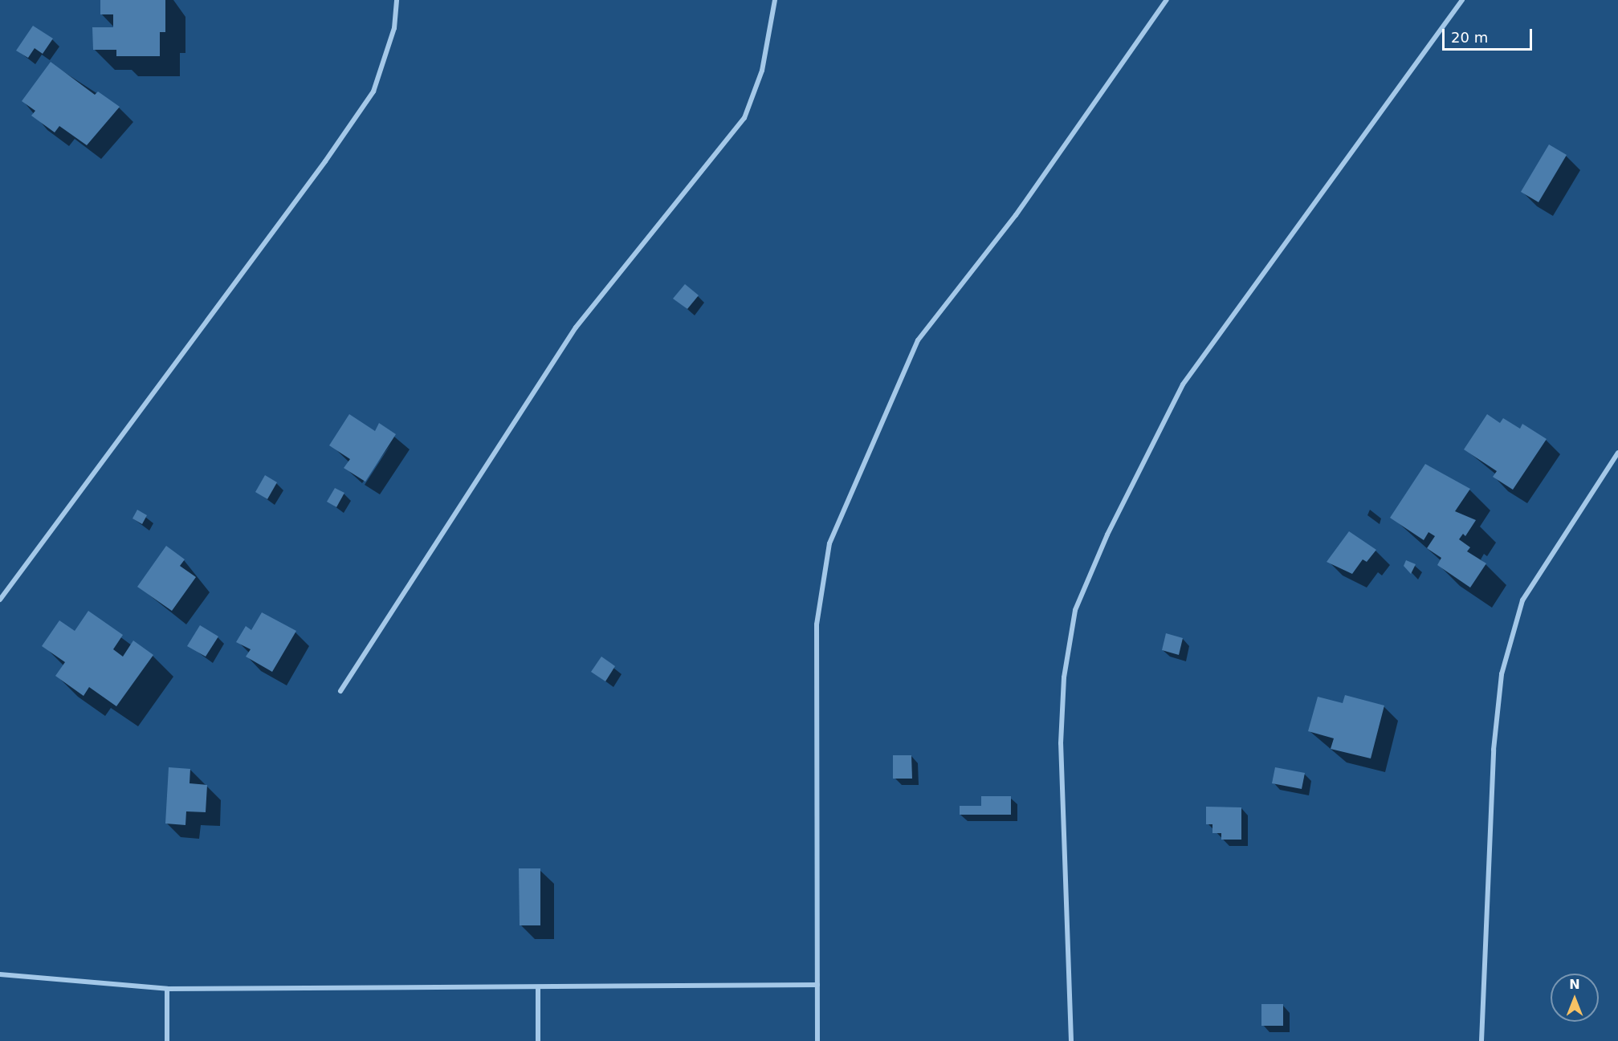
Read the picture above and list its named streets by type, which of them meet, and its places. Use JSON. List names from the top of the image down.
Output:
{
  "scale_bar": "20 m",
  "north": "top"
}
